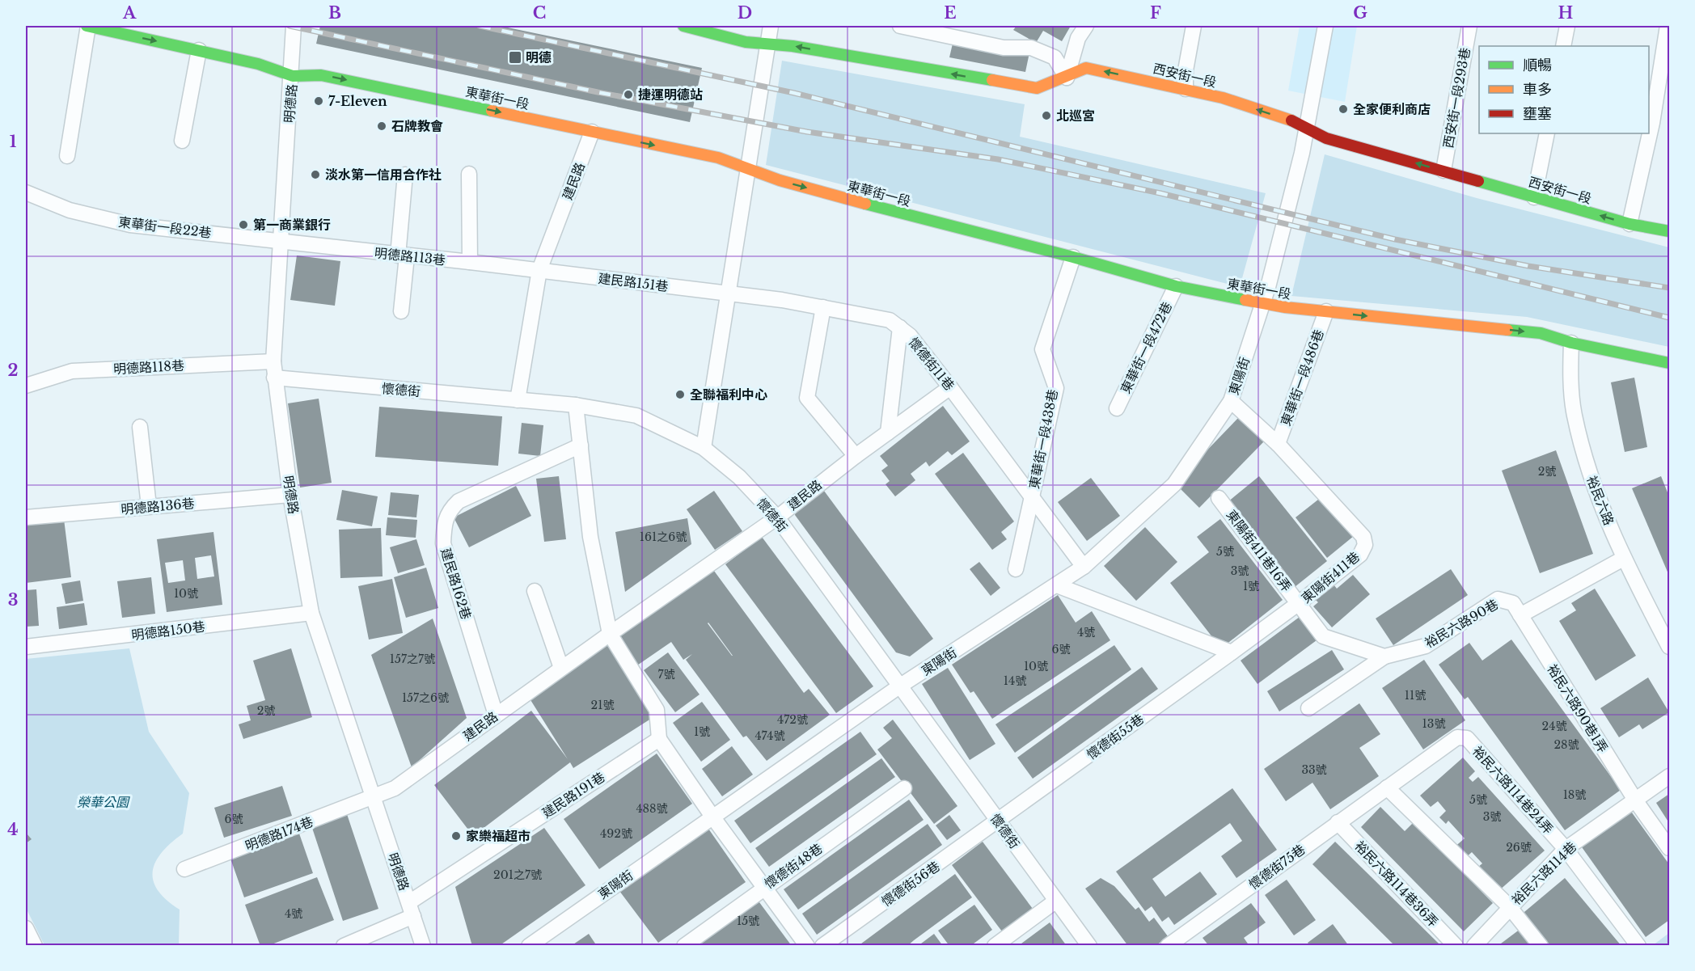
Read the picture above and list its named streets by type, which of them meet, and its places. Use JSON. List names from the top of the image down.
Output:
{
  "streets": {
    "street": [
      "西安街一段",
      "東華街一段",
      "西安街一段293巷",
      "明德路",
      "建民路",
      "東華街一段22巷",
      "明德路113巷",
      "建民路151巷",
      "東華街一段472巷",
      "懷德街11巷",
      "明德路118巷",
      "東陽街",
      "東華街一段486巷",
      "懷德街",
      "東華街一段438巷",
      "裕民六路",
      "明德路136巷",
      "東陽街411巷16弄",
      "東陽街411巷",
      "建民路162巷",
      "裕民六路90巷",
      "明德路150巷",
      "裕民六路90巷1弄",
      "懷德街55巷",
      "裕民六路114巷24弄",
      "建民路191巷",
      "明德路174巷",
      "懷德街48巷",
      "懷德街75巷",
      "裕民六路114巷",
      "懷德街56巷",
      "裕民六路114巷36弄"
    ]
  },
  "crossings": [
    ["西安街一段", "西安街一段293巷"],
    ["西安街一段", "東陽街"],
    ["東華街一段", "明德路"],
    ["東華街一段", "建民路"],
    ["東華街一段", "東華街一段472巷"],
    ["東華街一段", "東陽街"],
    ["東華街一段", "東華街一段486巷"],
    ["東華街一段", "東華街一段438巷"],
    ["東華街一段", "裕民六路"],
    ["明德路", "建民路"],
    ["明德路", "東華街一段22巷"],
    ["明德路", "明德路113巷"],
    ["明德路", "明德路118巷"],
    ["明德路", "懷德街"],
    ["明德路", "明德路136巷"],
    ["明德路", "明德路150巷"],
    ["明德路", "建民路191巷"],
    ["明德路", "明德路174巷"],
    ["建民路", "明德路113巷"],
    ["建民路", "建民路151巷"],
    ["建民路", "懷德街11巷"],
    ["建民路", "懷德街"],
    ["建民路", "建民路162巷"],
    ["建民路", "明德路174巷"],
    ["東華街一段22巷", "明德路113巷"],
    ["明德路113巷", "建民路151巷"],
    ["建民路151巷", "懷德街11巷"],
    ["懷德街11巷", "東陽街"],
    ["懷德街11巷", "東華街一段438巷"],
    ["東陽街", "懷德街"],
    ["東陽街", "東陽街411巷"],
    ["東華街一段486巷", "東陽街411巷"],
    ["懷德街", "懷德街55巷"],
    ["懷德街", "懷德街56巷"],
    ["東陽街411巷16弄", "東陽街411巷"],
    ["東陽街411巷", "懷德街55巷"],
    ["裕民六路90巷", "裕民六路90巷1弄"],
    ["裕民六路90巷1弄", "裕民六路114巷"],
    ["懷德街55巷", "懷德街56巷"],
    ["裕民六路114巷24弄", "懷德街75巷"],
    ["裕民六路114巷24弄", "裕民六路114巷"],
    ["懷德街75巷", "裕民六路114巷36弄"]
  ],
  "one_way": ["西安街一段", "東華街一段"],
  "parks": ["榮華公園"],
  "places": {
    "transit": ["明德"],
    "other": [
      "捷運明德站",
      "7-Eleven",
      "全家便利商店",
      "北巡宮",
      "石牌教會",
      "淡水第一信用合作社",
      "第一商業銀行",
      "全聯福利中心",
      "家樂福超市"
    ]
  },
  "house_numbers": [
    "2號",
    "161之6號",
    "5號",
    "3號",
    "1號",
    "10號",
    "4號",
    "6號",
    "157之7號",
    "10號",
    "7號",
    "14號",
    "11號",
    "157之6號",
    "21號",
    "2號",
    "472號",
    "13號",
    "24號",
    "1號",
    "474號",
    "28號",
    "33號",
    "18號",
    "5號",
    "488號",
    "3號",
    "6號",
    "492號",
    "26號",
    "201之7號",
    "4號",
    "15號"
  ],
  "legend": ["順暢", "車多", "壅塞"],
  "grid": {
    "columns": [
      "A",
      "B",
      "C",
      "D",
      "E",
      "F",
      "G",
      "H"
    ],
    "rows": [
      "1",
      "2",
      "3",
      "4"
    ]
  }
}
